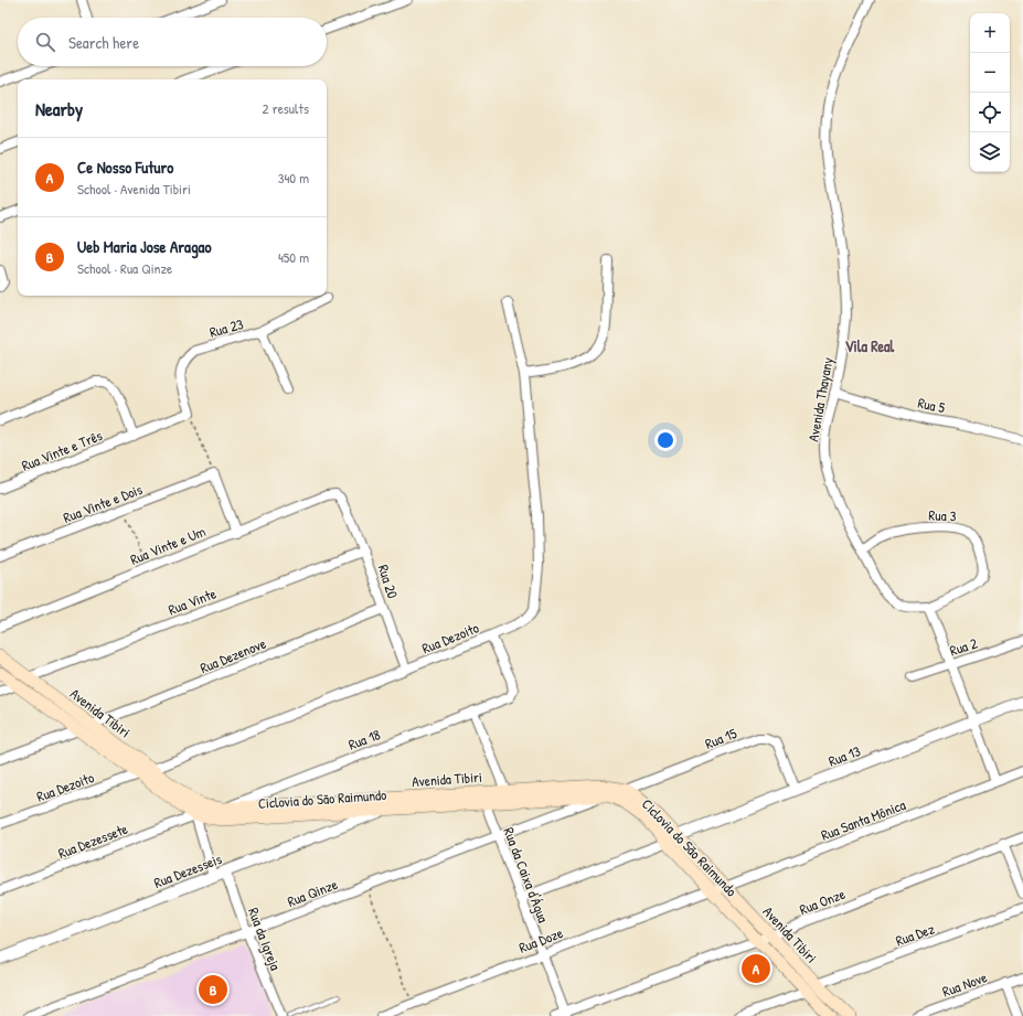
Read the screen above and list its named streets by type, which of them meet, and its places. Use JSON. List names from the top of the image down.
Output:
{
  "streets": {
    "main road": ["Avenida Tibiri"],
    "street": [
      "Rua 23",
      "Avenida Thayany",
      "Rua 5",
      "Rua Vinte e Três",
      "Rua Vinte e Dois",
      "Rua 3",
      "Rua Vinte e Um",
      "Rua 20",
      "Rua Vinte",
      "Rua Dezoito",
      "Rua 2",
      "Rua Dezenove",
      "Rua 15",
      "Rua 18",
      "Rua 13",
      "Rua Santa Mônica",
      "Rua Dezessete",
      "Rua Dezesseis",
      "Rua da Caixa d'Água",
      "Rua Qinze",
      "Rua Onze",
      "Rua Dez",
      "Rua da Igreja",
      "Rua Doze",
      "Rua Nove"
    ]
  },
  "crossings": [
    ["Avenida Thayany", "Rua 5"],
    ["Avenida Thayany", "Rua 3"],
    ["Rua Vinte e Um", "Rua 20"],
    ["Rua 20", "Rua Vinte"],
    ["Rua 20", "Rua Dezoito"],
    ["Rua 20", "Rua Dezenove"],
    ["Rua Vinte", "Avenida Tibiri"],
    ["Rua Dezoito", "Avenida Tibiri"],
    ["Rua Dezoito", "Rua 18"],
    ["Rua Dezenove", "Avenida Tibiri"],
    ["Avenida Tibiri", "Rua 15"],
    ["Avenida Tibiri", "Rua 18"],
    ["Avenida Tibiri", "Rua 13"],
    ["Avenida Tibiri", "Rua Santa Mônica"],
    ["Avenida Tibiri", "Rua Dezessete"],
    ["Avenida Tibiri", "Rua Dezesseis"],
    ["Avenida Tibiri", "Rua da Caixa d'Água"],
    ["Avenida Tibiri", "Rua Qinze"],
    ["Avenida Tibiri", "Rua Onze"],
    ["Avenida Tibiri", "Rua Dez"],
    ["Avenida Tibiri", "Rua Doze"],
    ["Rua 15", "Rua 13"],
    ["Rua 13", "Rua da Caixa d'Água"],
    ["Rua Santa Mônica", "Rua Doze"],
    ["Rua Dezesseis", "Rua da Igreja"],
    ["Rua da Caixa d'Água", "Rua Qinze"],
    ["Rua da Caixa d'Água", "Rua Onze"],
    ["Rua da Caixa d'Água", "Rua Doze"],
    ["Rua Qinze", "Rua da Igreja"]
  ],
  "districts": ["Vila Real"],
  "page": {
    "map_buttons": ["+", "−"],
    "search": "Search here",
    "heading": ["Nearby", "2 results"],
    "list": [
      {
        "mark": "A",
        "name": "Ce Nosso Futuro",
        "note": "School · Avenida Tibiri",
        "value": "340 m"
      },
      {
        "mark": "B",
        "name": "Ueb Maria Jose Aragao",
        "note": "School · Rua Qinze",
        "value": "450 m"
      }
    ],
    "pins": ["A", "B"]
  }
}
